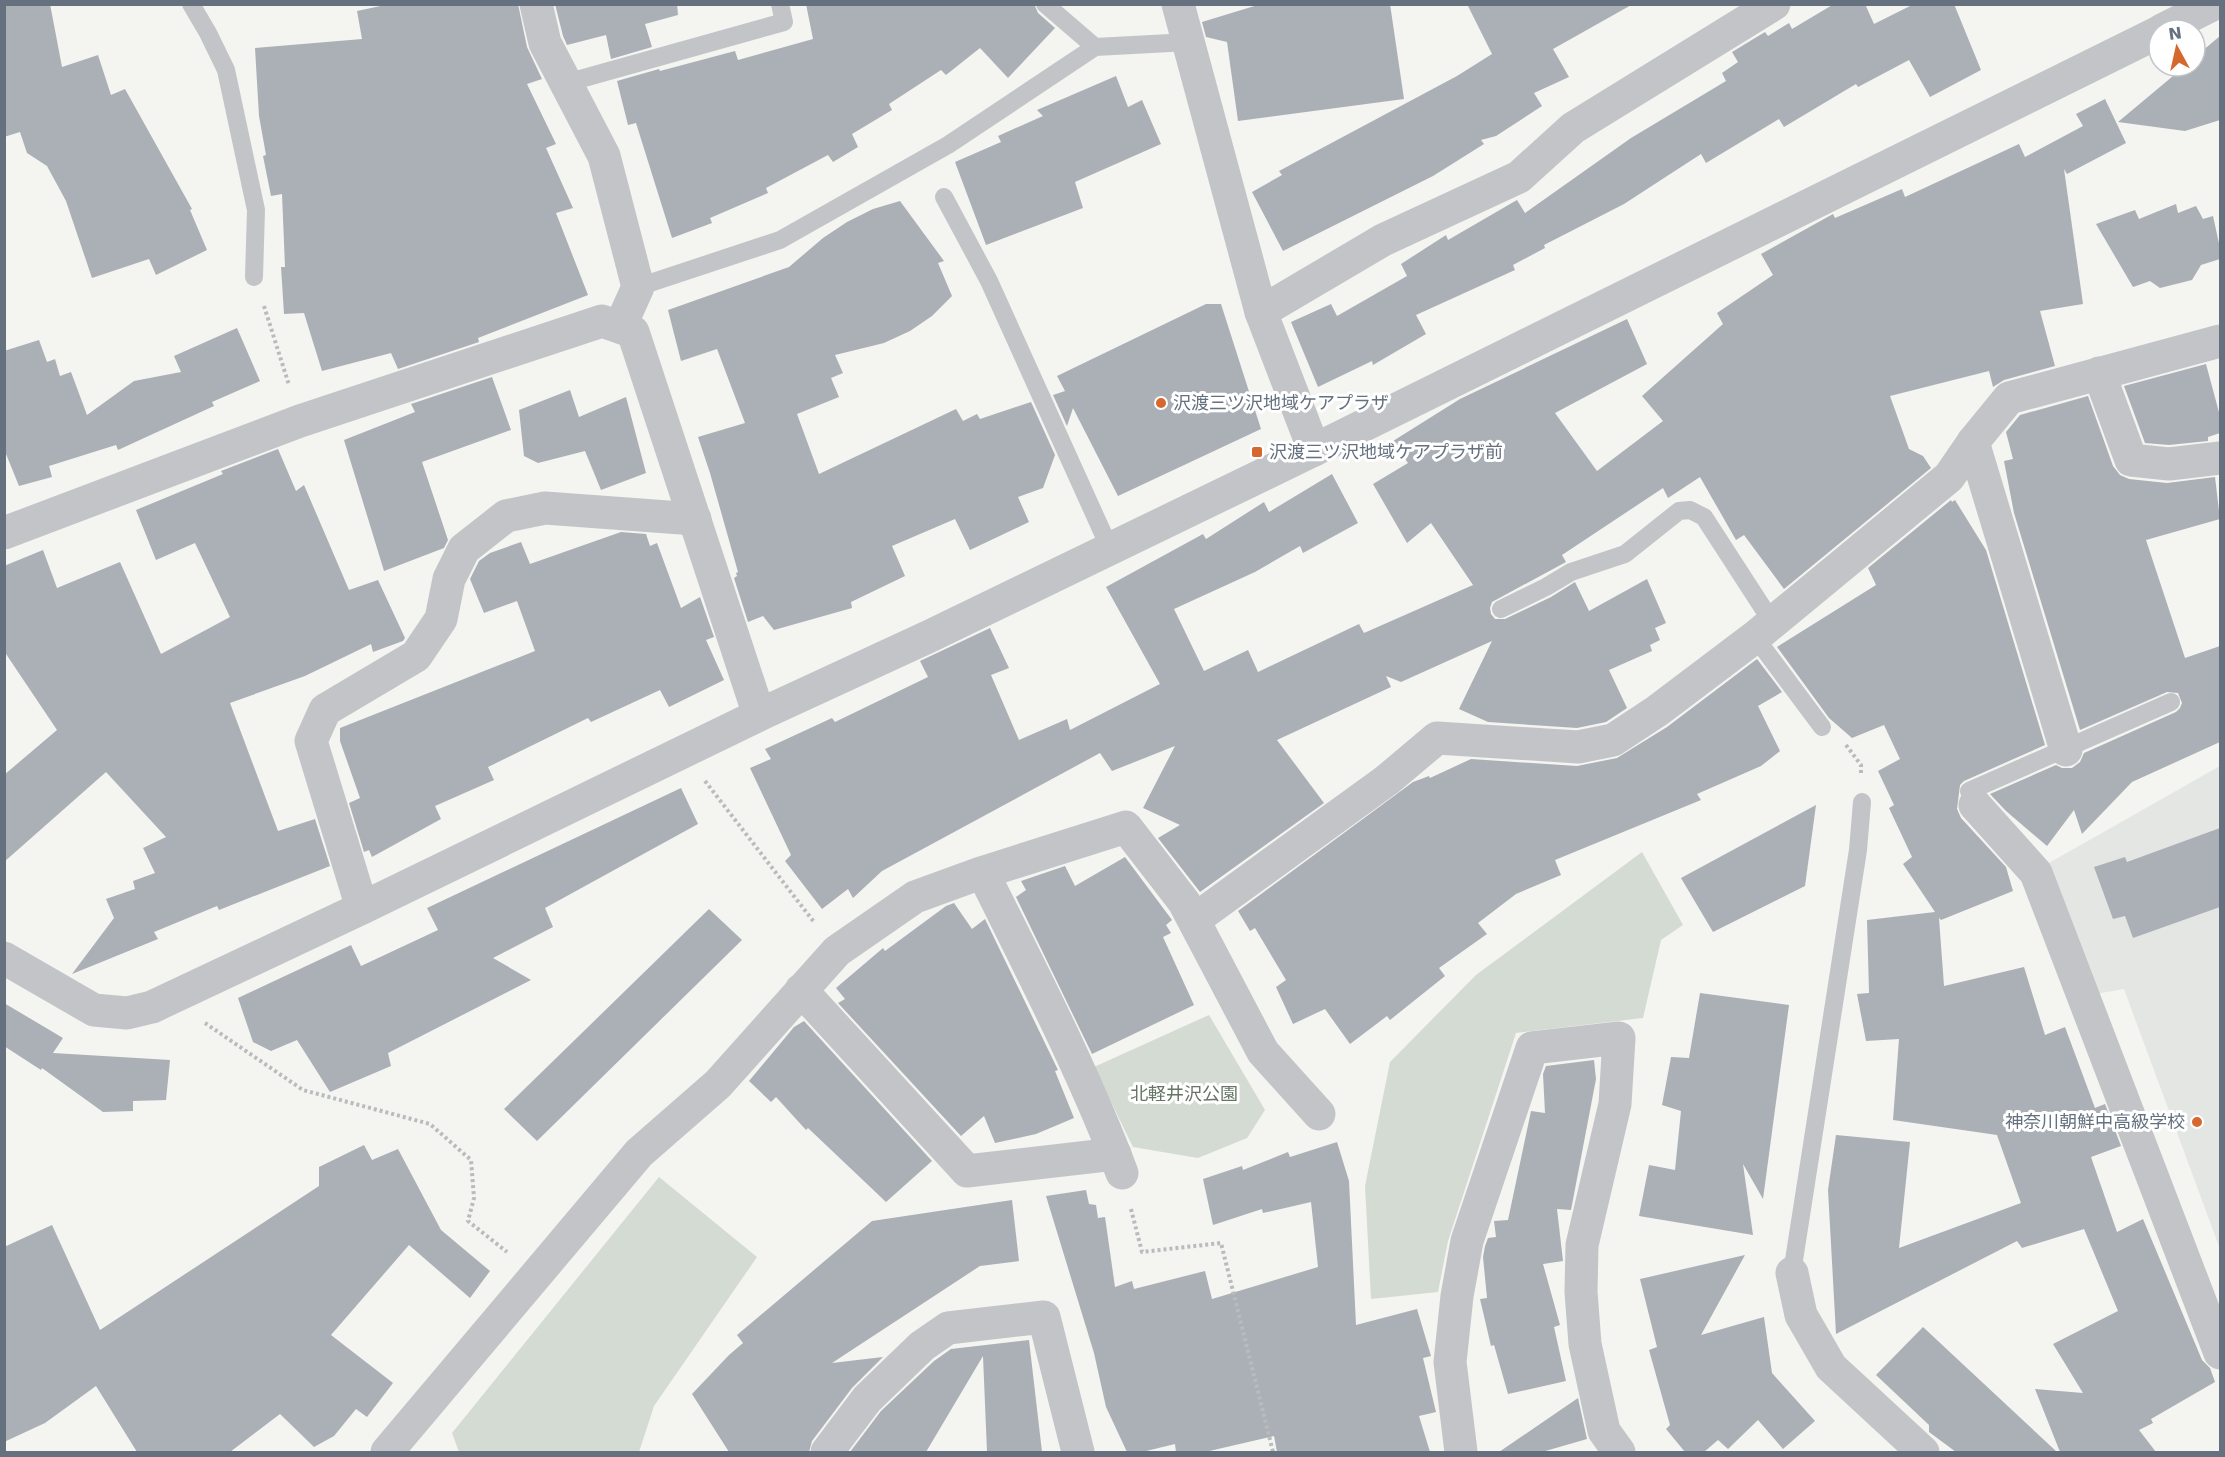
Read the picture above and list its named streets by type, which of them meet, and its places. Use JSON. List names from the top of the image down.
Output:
{
  "parks": ["北軽井沢公園"],
  "places": {
    "other": ["沢渡三ツ沢地域ケアプラザ", "神奈川朝鮮中高級学校"],
    "transit": ["沢渡三ツ沢地域ケアプラザ前"]
  },
  "north": "top"
}
